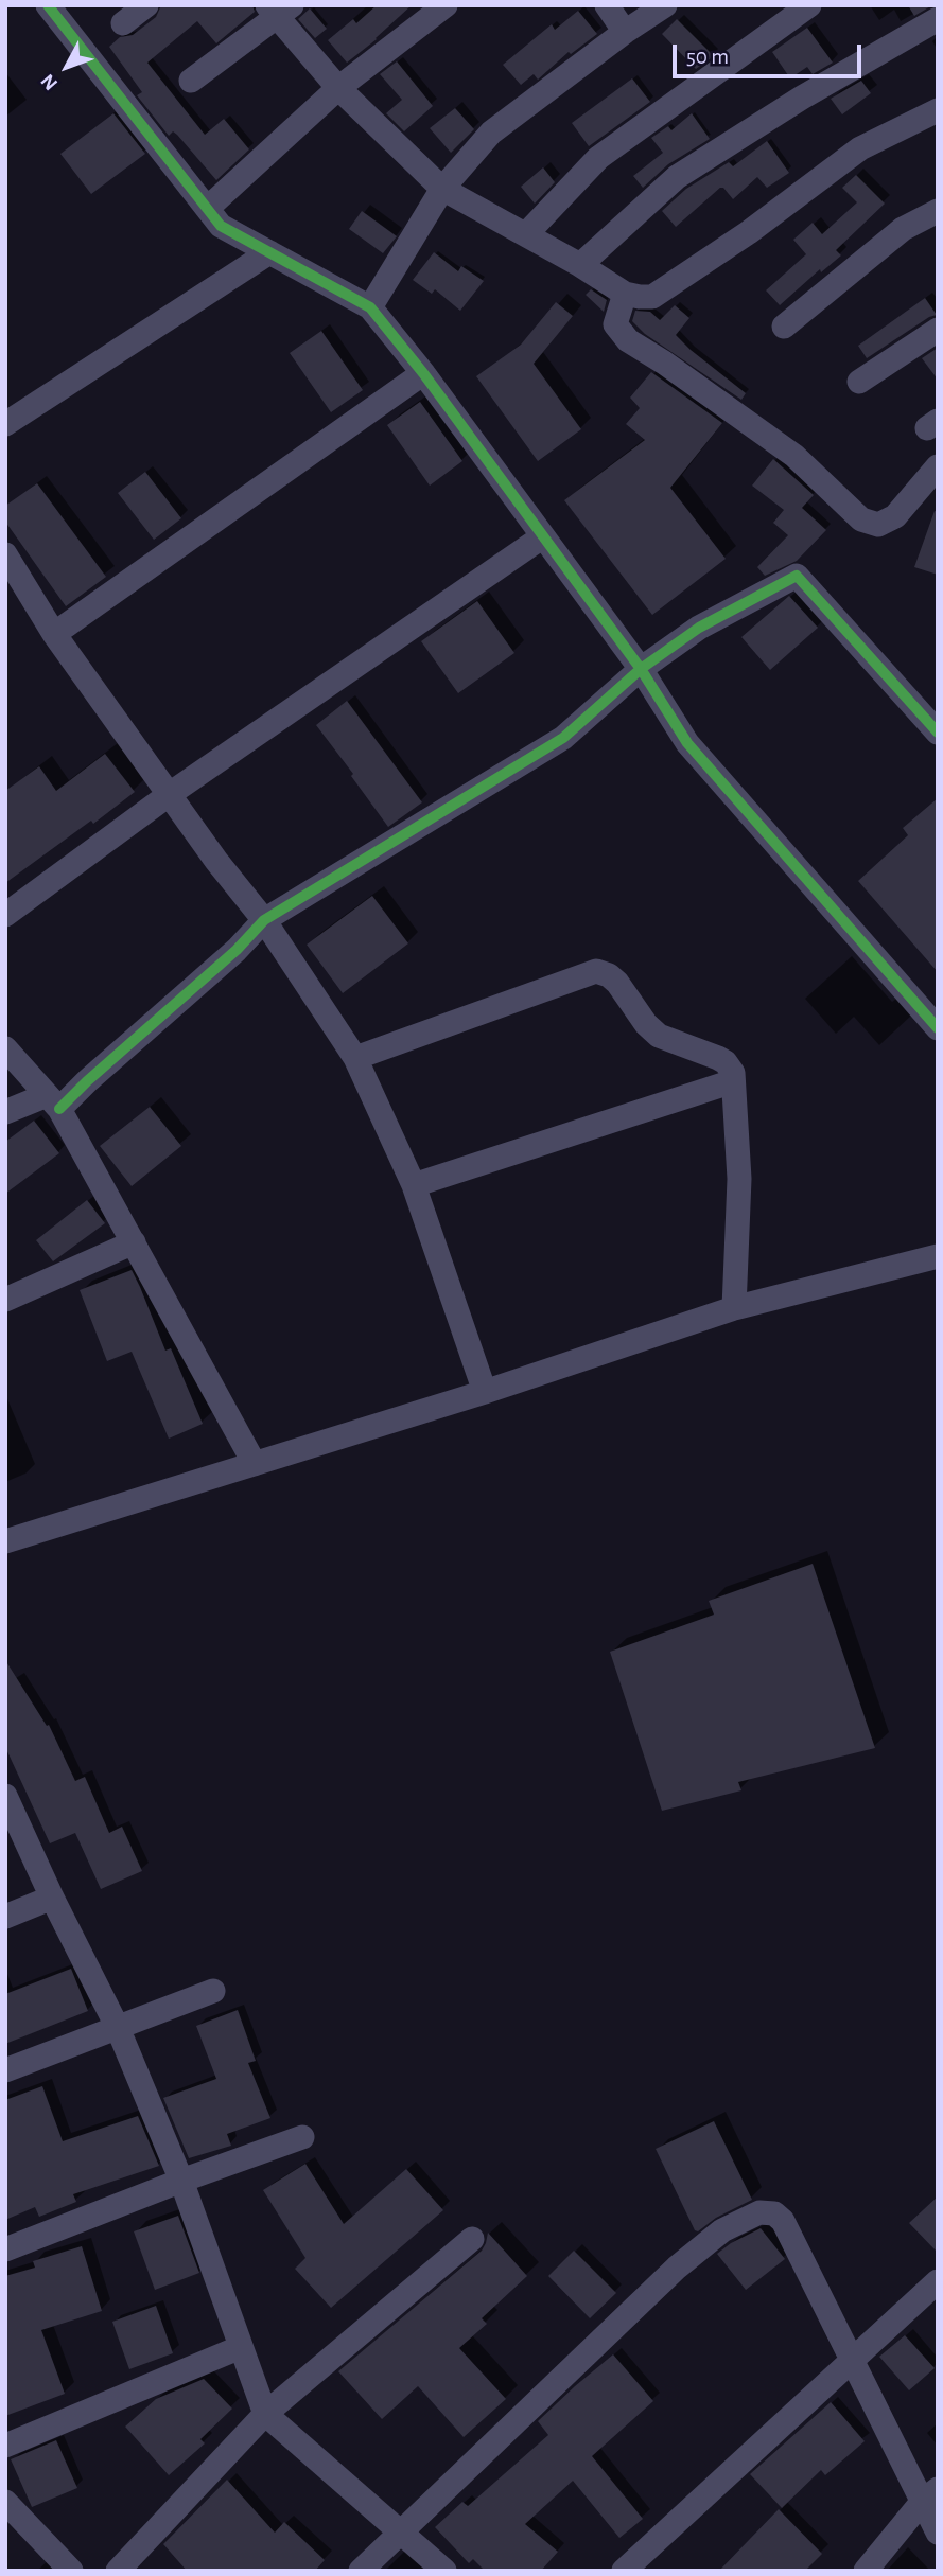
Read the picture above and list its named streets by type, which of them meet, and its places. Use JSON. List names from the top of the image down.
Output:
{
  "scale_bar": "50 m",
  "north": "bottom left"
}
